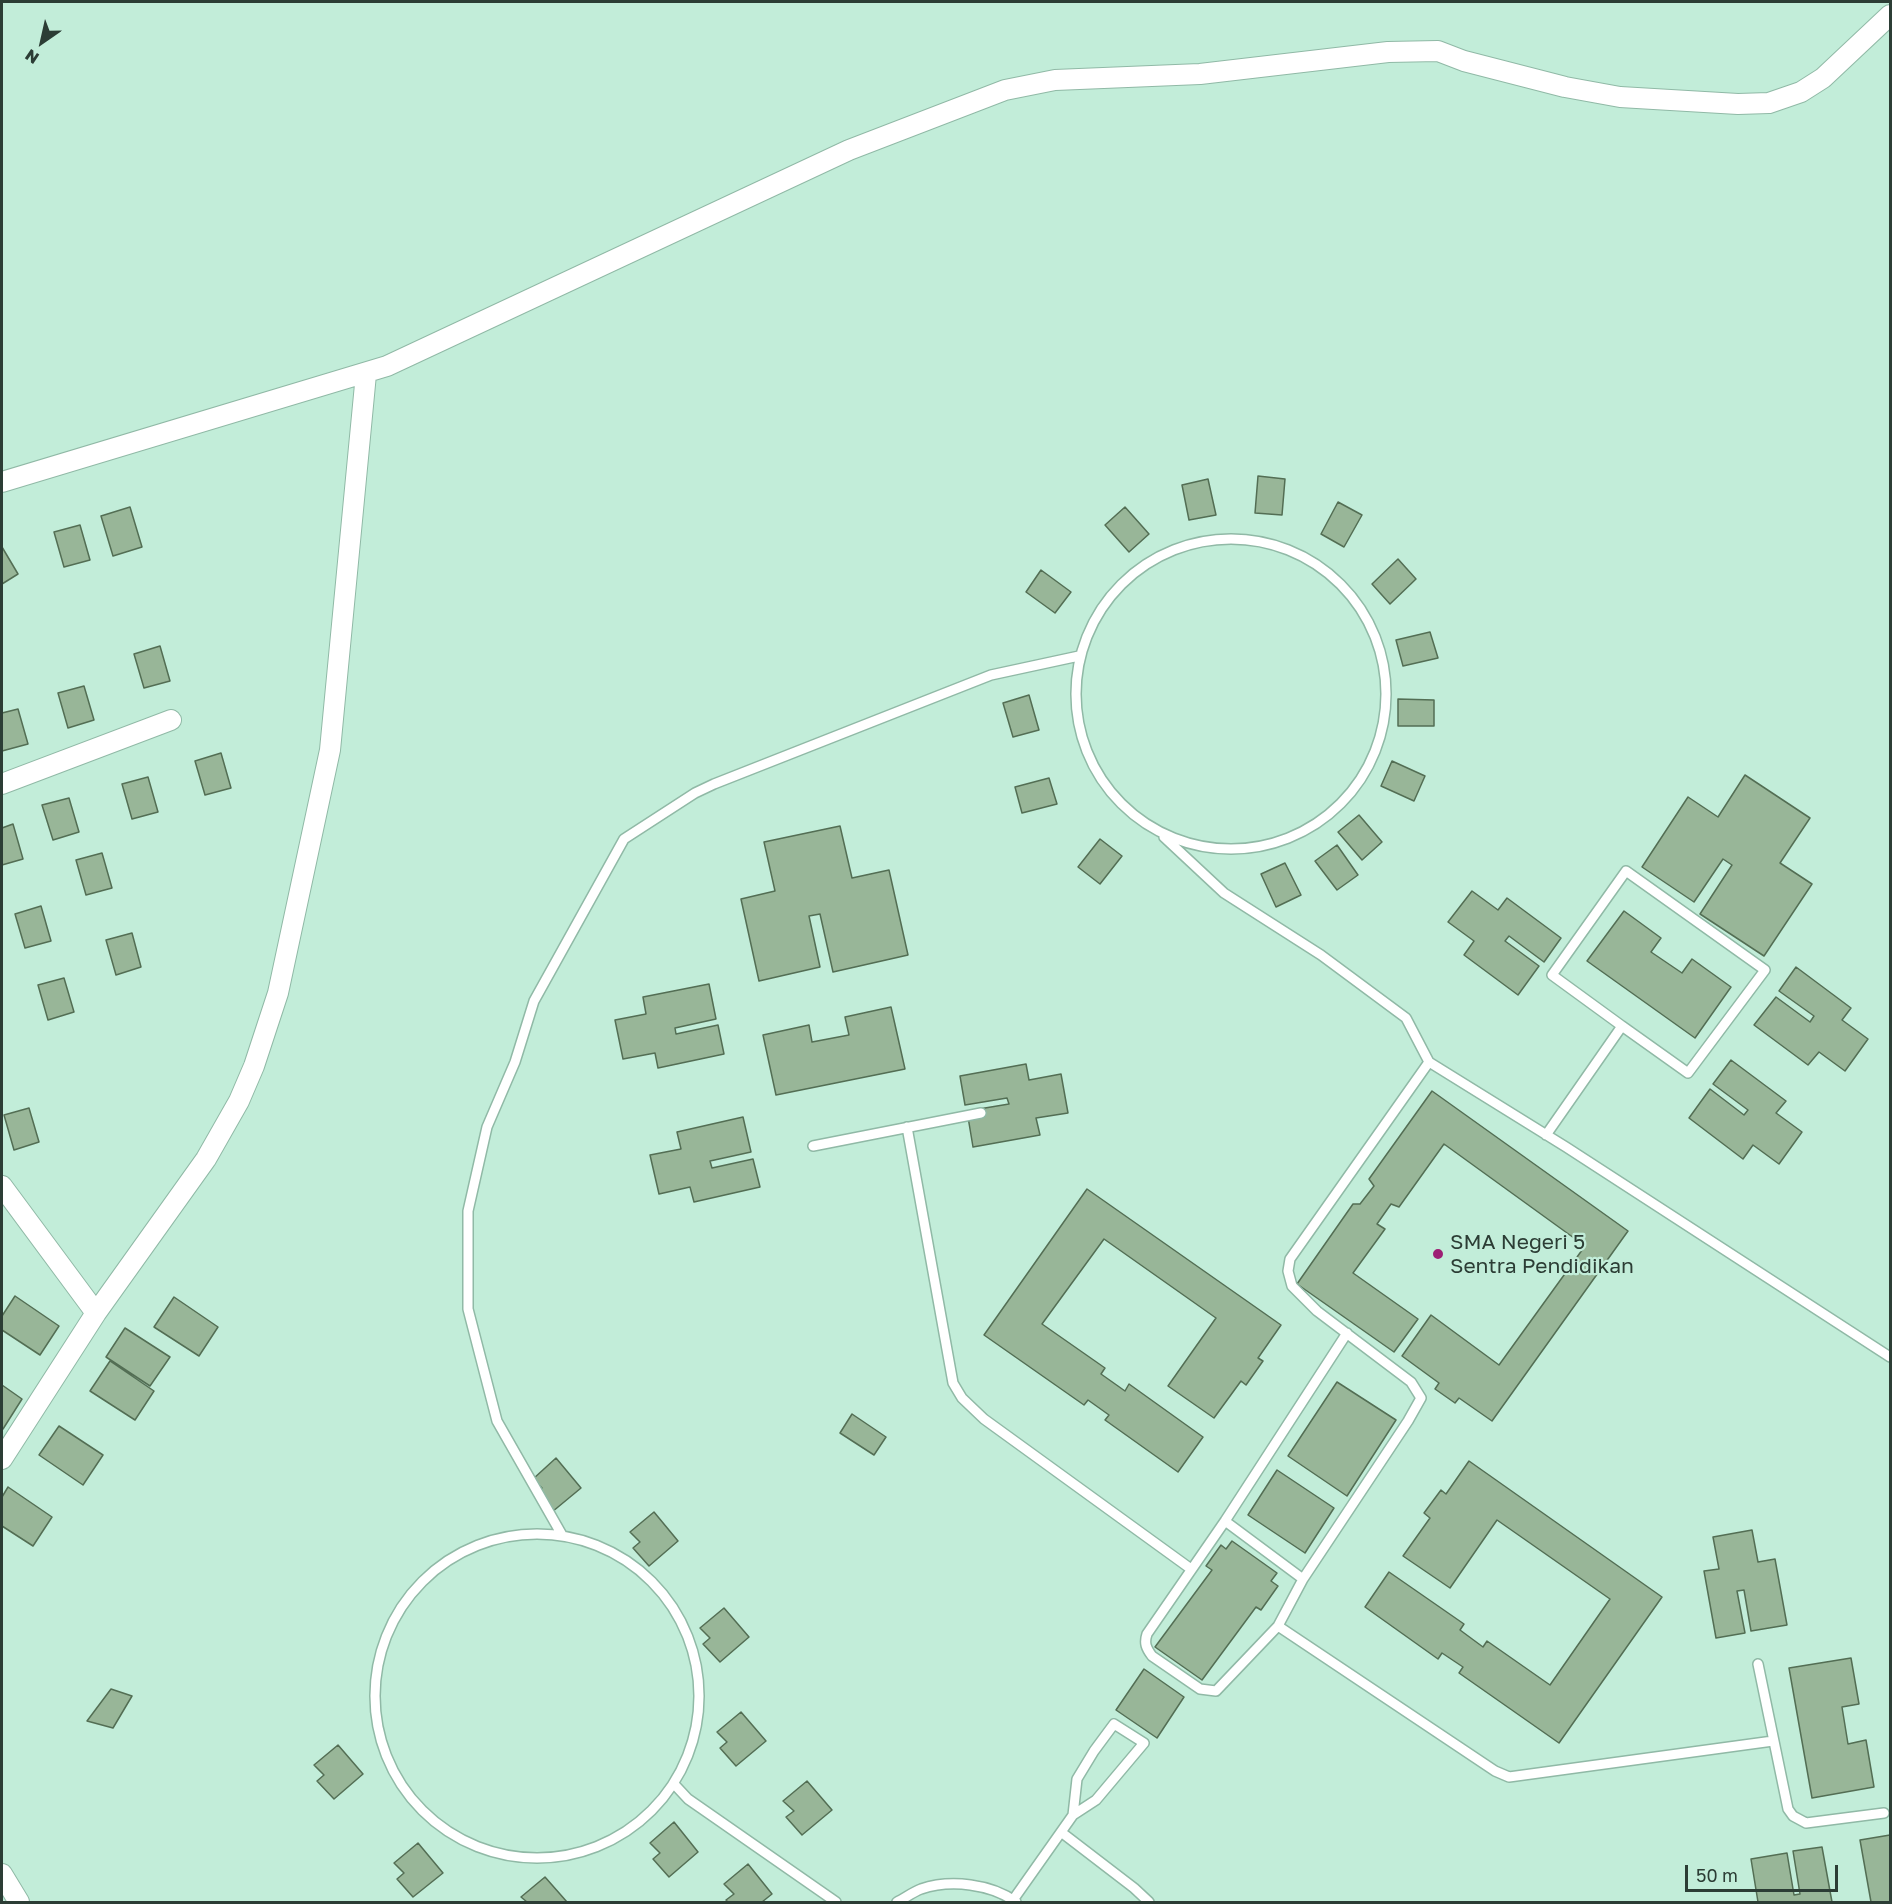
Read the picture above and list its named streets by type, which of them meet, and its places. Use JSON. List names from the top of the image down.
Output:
{
  "places": ["SMA Negeri 5 Sentra Pendidikan"],
  "scale_bar": "50 m",
  "north": "bottom left"
}
